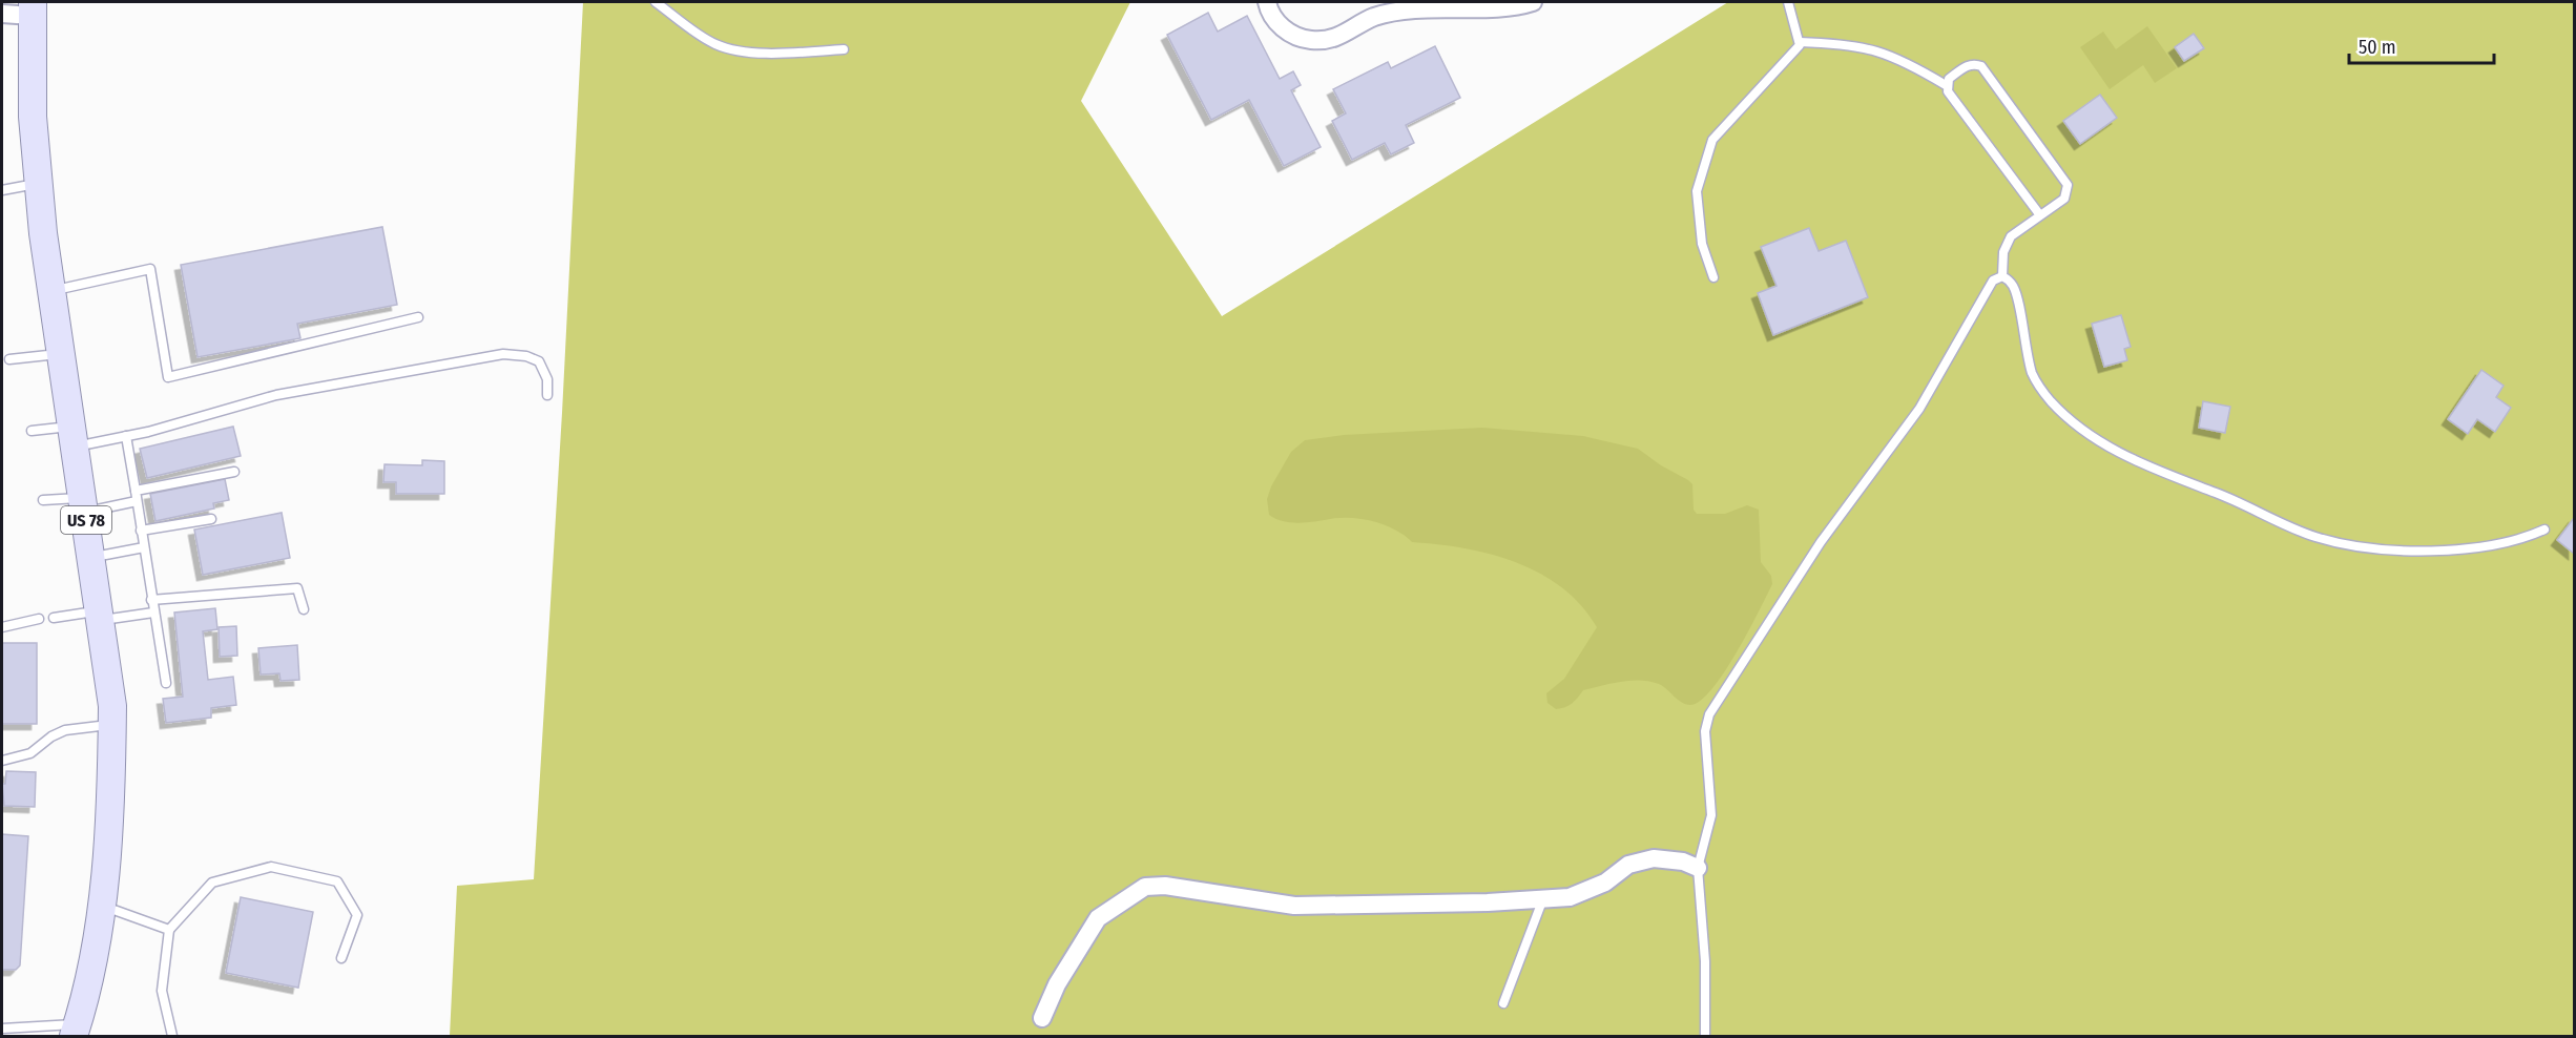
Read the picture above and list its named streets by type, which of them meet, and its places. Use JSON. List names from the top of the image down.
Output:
{
  "streets": {
    "main road": ["US 78"]
  },
  "scale_bar": "50 m"
}
